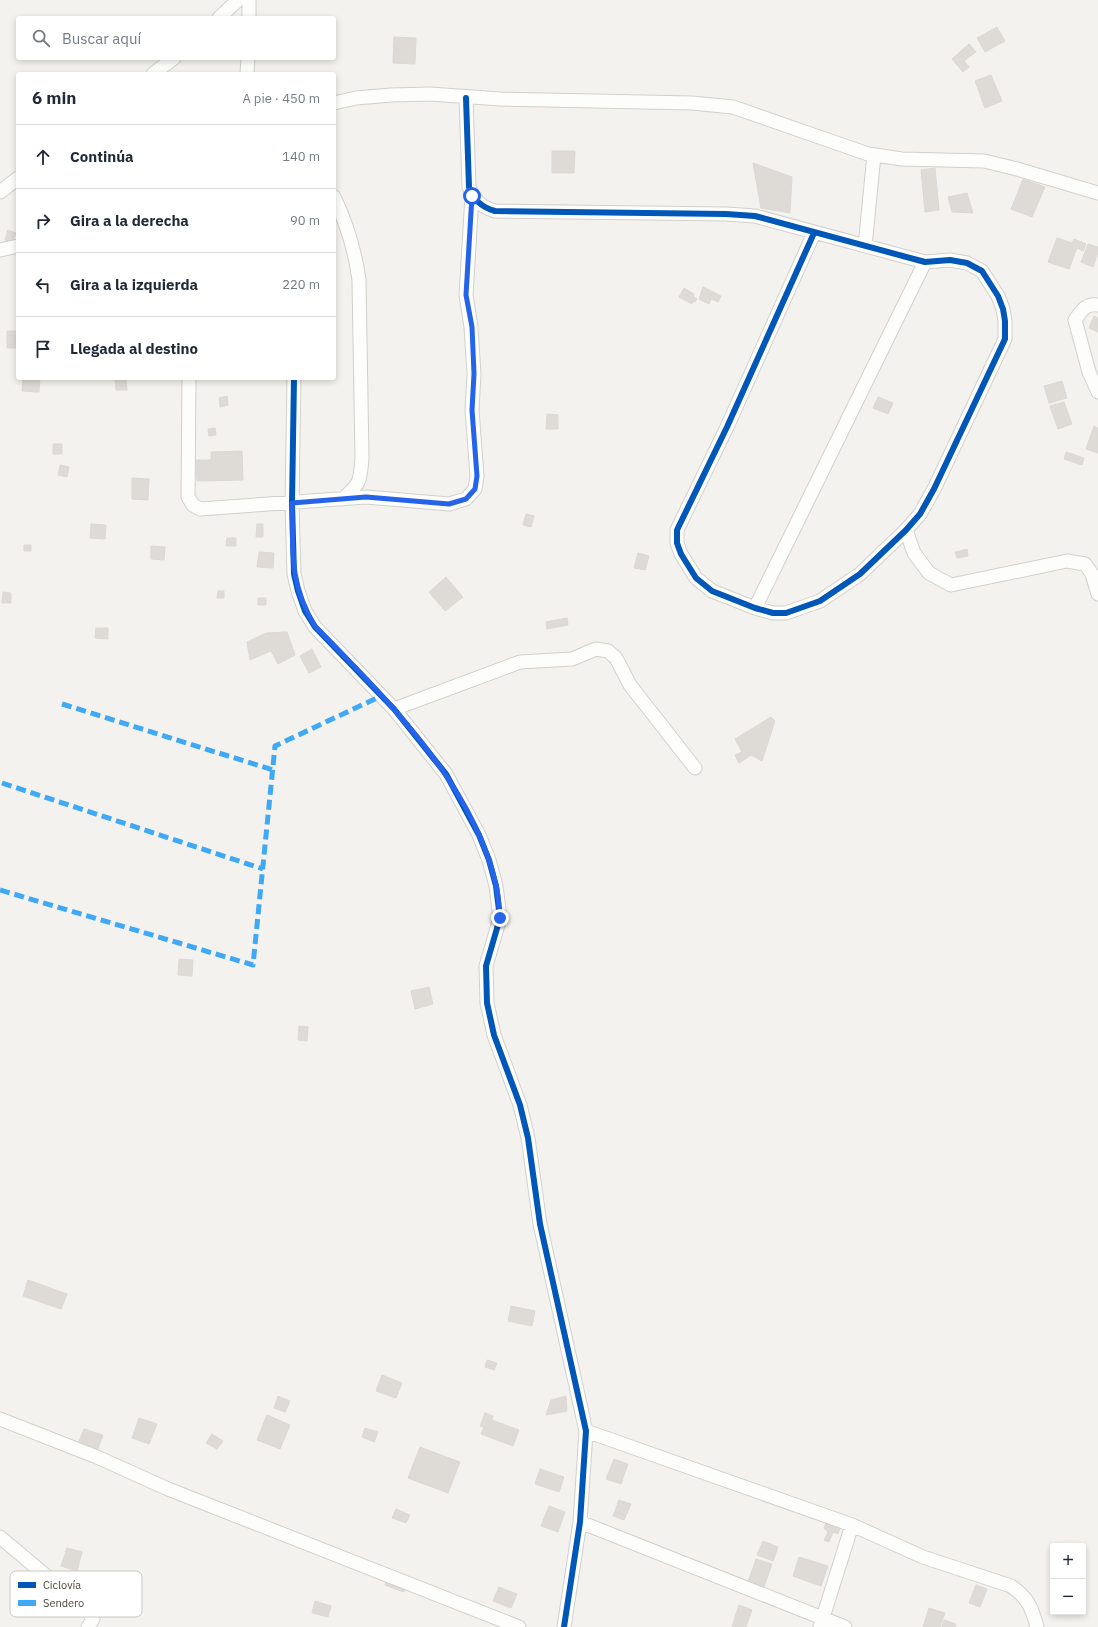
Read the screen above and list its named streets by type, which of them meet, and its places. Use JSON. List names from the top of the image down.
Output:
{
  "legend": ["Ciclovía", "Sendero"],
  "page": {
    "search": "Buscar aquí",
    "heading": ["6 min", "A pie · 450 m"],
    "list": [
      ["Continúa", "140 m"],
      ["Gira a la derecha", "90 m"],
      ["Gira a la izquierda", "220 m"],
      "Llegada al destino"
    ],
    "map_buttons": ["+", "−"]
  }
}
